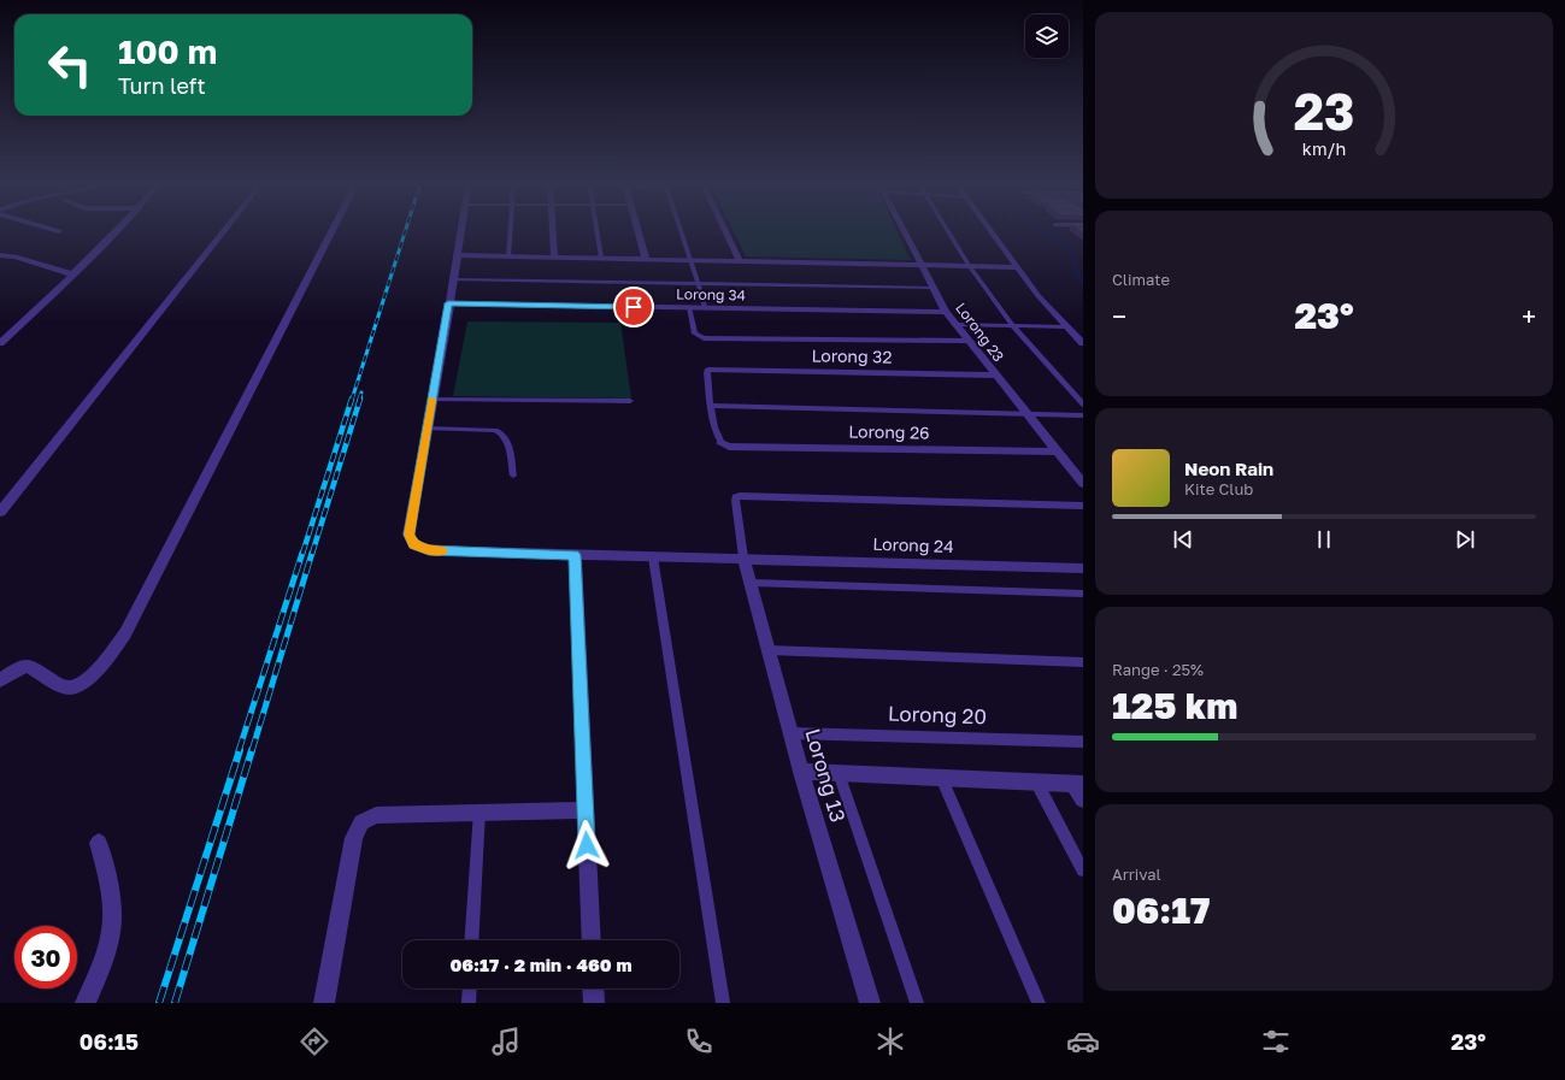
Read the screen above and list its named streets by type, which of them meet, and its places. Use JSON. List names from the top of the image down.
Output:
{
  "streets": {
    "street": [
      "Lorong 34",
      "Lorong 23",
      "Lorong 32",
      "Lorong 26",
      "Lorong 24",
      "Lorong 13"
    ],
    "lane": ["Lorong 20"]
  },
  "crossings": [
    ["Lorong 34", "Lorong 23"],
    ["Lorong 34", "Lorong 24"],
    ["Lorong 23", "Lorong 32"],
    ["Lorong 23", "Lorong 26"],
    ["Lorong 24", "Lorong 13"],
    ["Lorong 20", "Lorong 13"]
  ],
  "page": {
    "turn": ["100 m", "Turn left"],
    "tile": [
      "Climate",
      ["Range · 25%", "125 km"],
      ["Arrival", "06:17"]
    ],
    "heat": ["−", "23°", "+"],
    "song": ["Neon Rain", "Kite Club"],
    "limit": "30",
    "trip": "06:17 · 2 min · 460 m",
    "tabs": ["06:15", "23°"],
    "gauge": ["23", "km/h"]
  }
}
